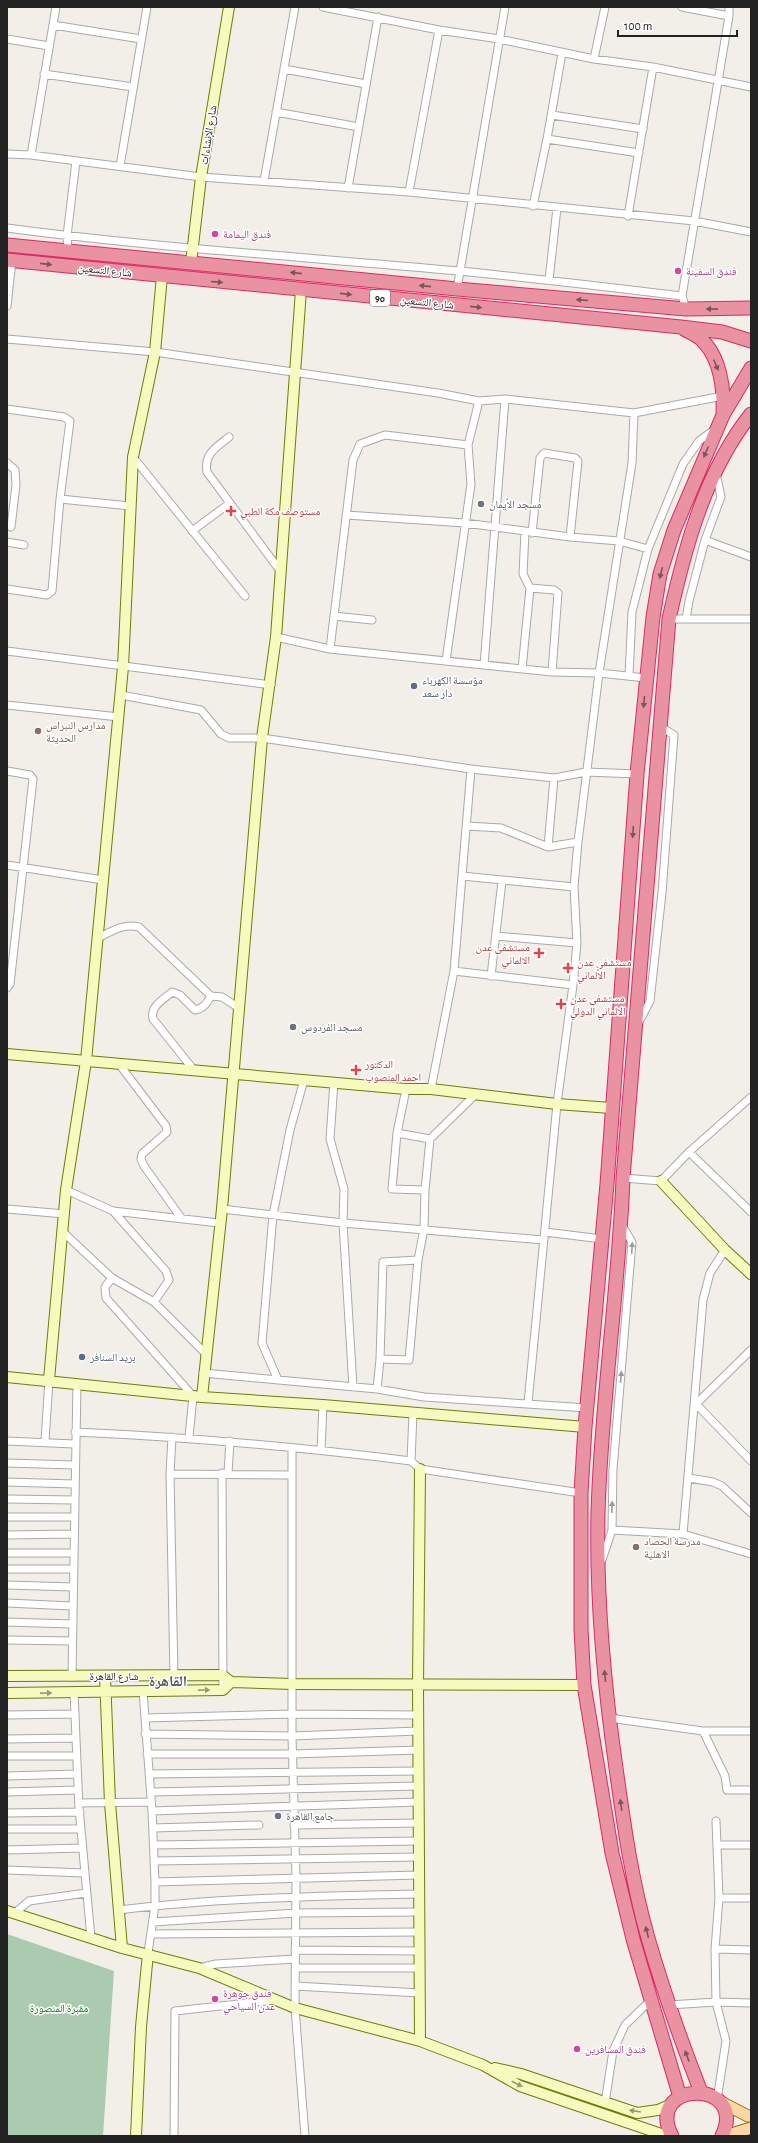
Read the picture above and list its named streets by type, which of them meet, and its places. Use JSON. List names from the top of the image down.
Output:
{
  "streets": {
    "highway": ["شارع التسعين", "90"],
    "street": ["شارع الإنشاءات", "شارع القاهرة"]
  },
  "crossings": [
    ["شارع الإنشاءات", "شارع التسعين"]
  ],
  "districts": ["القاهرة"],
  "parks": ["مقبرة المنصورة"],
  "places": {
    "other": [
      "فندق اليمامة",
      "فندق السفينة",
      "مسجد الأيمان",
      "مؤسسة الكهرباء دار سعد",
      "مدارس النبراس الحديثة",
      "مسجد الفردوس",
      "بريد السنافر",
      "مدرسة الحصاد الاهلية",
      "جامع القاهرة",
      "فندق جوهرة عدن السياحي",
      "فندق المسافرين"
    ],
    "health": [
      "مستوصف مكة الطبي",
      "مستشفى عدن الالماني",
      "مستشفى عدن الألماني",
      "مستشفى عدن الالماني الدولي",
      "الدكتور احمد المنصوب"
    ]
  },
  "scale_bar": "100 m"
}
